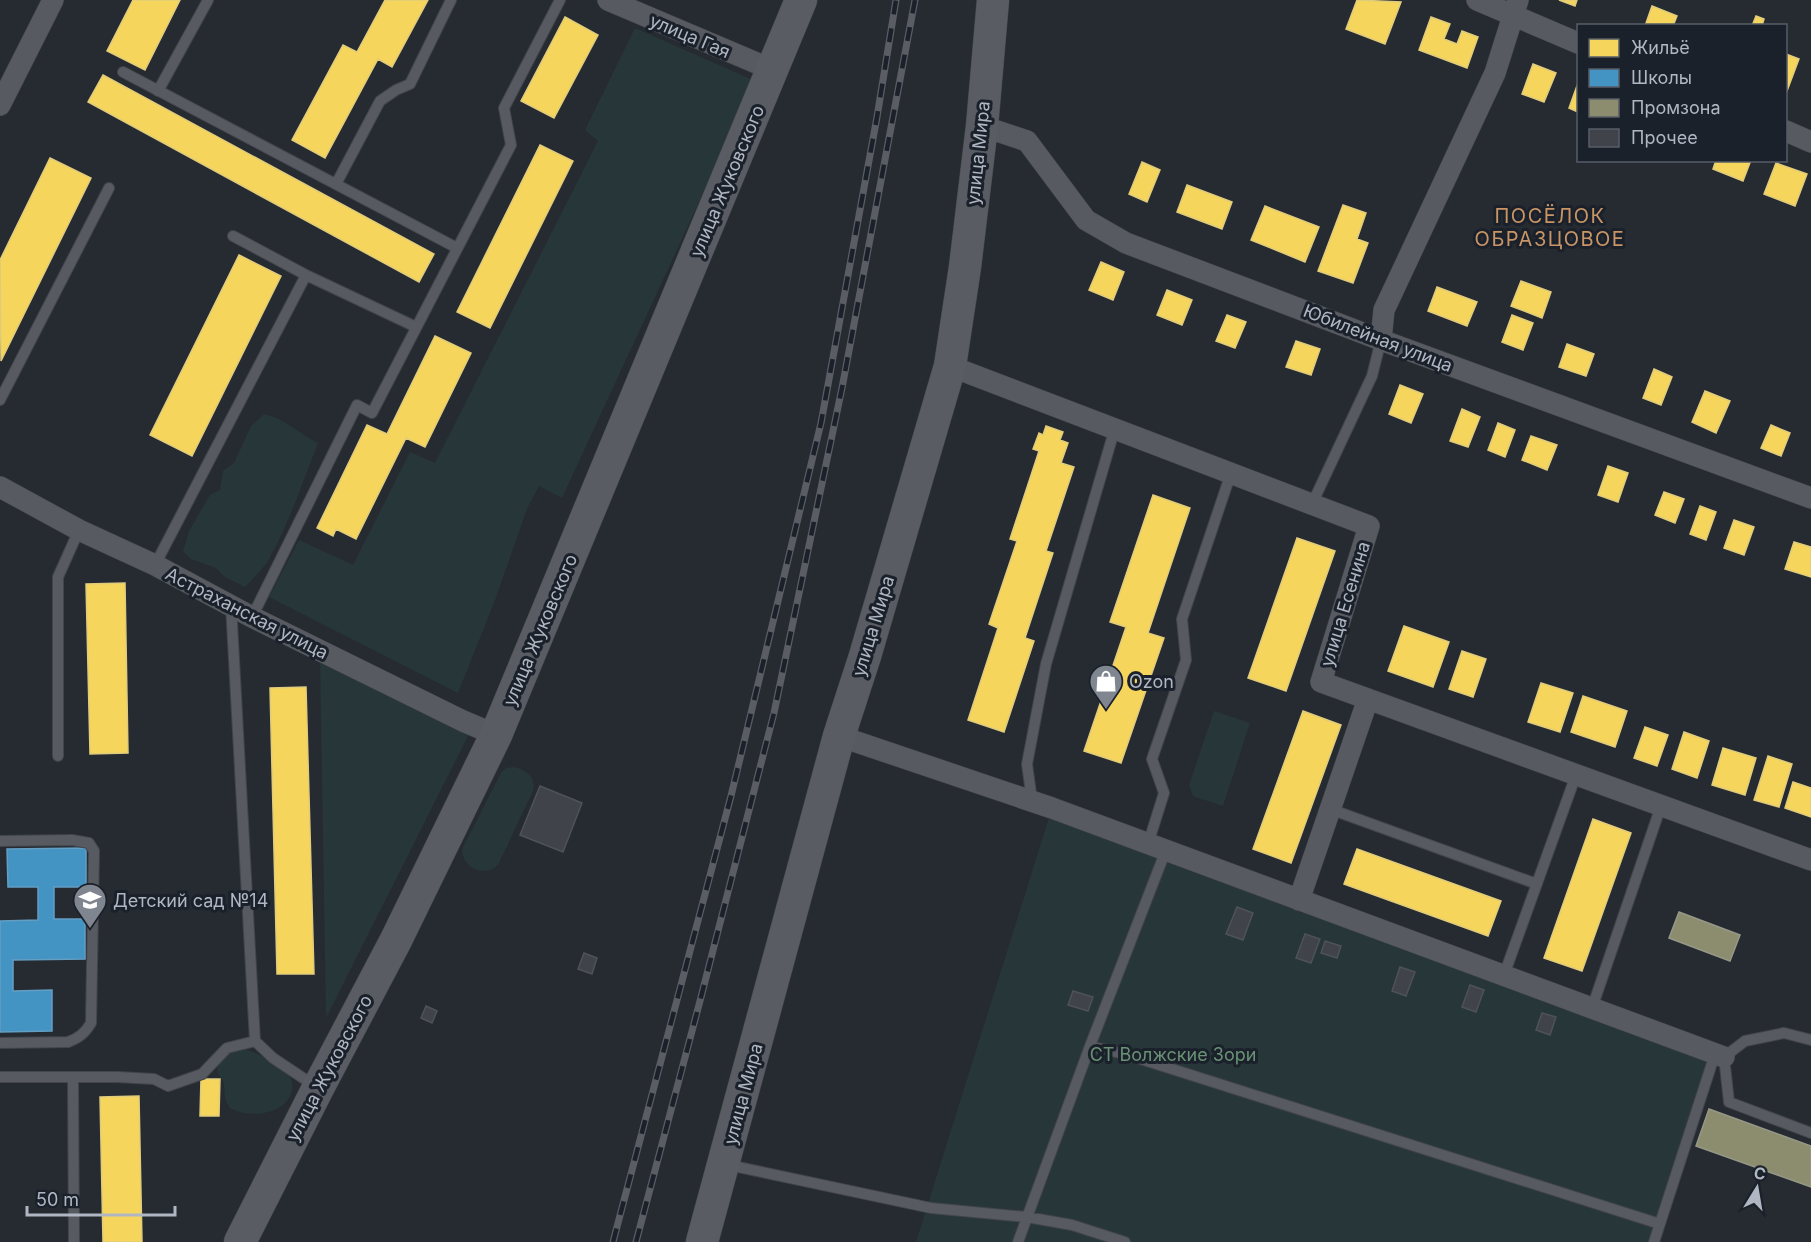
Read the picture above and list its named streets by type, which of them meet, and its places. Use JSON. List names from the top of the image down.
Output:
{
  "streets": {
    "main road": ["улица Мира", "улица Жуковского"],
    "street": [
      "улица Гая",
      "Юбилейная улица",
      "улица Есенина",
      "Астраханская улица"
    ]
  },
  "crossings": [
    ["улица Гая", "улица Жуковского"],
    ["улица Мира", "Юбилейная улица"],
    ["улица Мира", "улица Есенина"],
    ["улица Жуковского", "Астраханская улица"]
  ],
  "districts": ["ПОСЁЛОК ОБРАЗЦОВОЕ"],
  "parks": ["СТ Волжские Зори"],
  "places": {
    "shop": ["Ozon"],
    "school or university": ["Детский сад №14"]
  },
  "legend": [
    "Жильё",
    "Школы",
    "Промзона",
    "Прочее"
  ],
  "scale_bar": "50 m",
  "north": "top"
}
